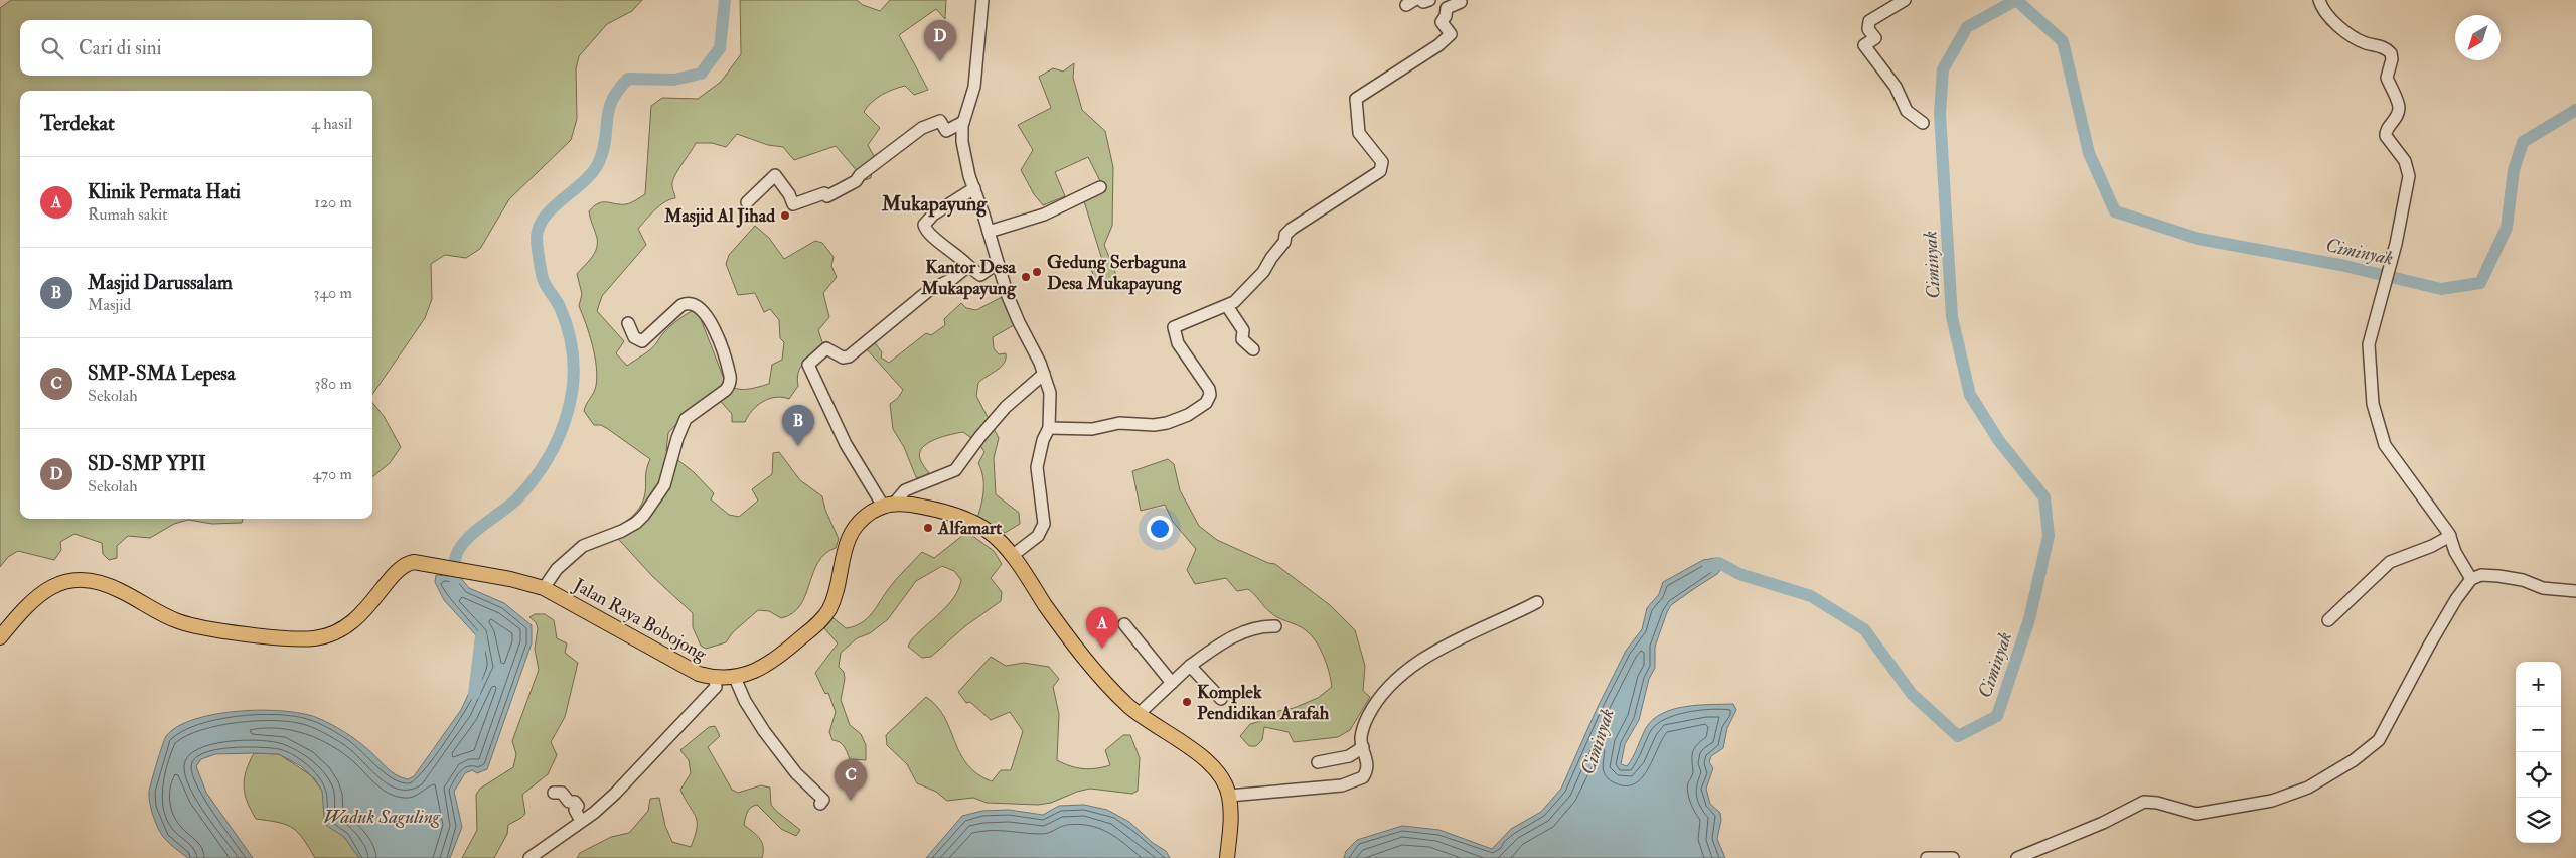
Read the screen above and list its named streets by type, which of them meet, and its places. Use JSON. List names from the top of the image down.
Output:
{
  "streets": {
    "main road": ["Jalan Raya Bobojong"]
  },
  "districts": ["Mukapayung"],
  "water": ["Ciminyak", "Waduk Saguling"],
  "places": [
    "Masjid Al Jihad",
    "Gedung Serbaguna Desa Mukapayung",
    "Kantor Desa Mukapayung",
    "Alfamart",
    "Komplek Pendidikan Arafah"
  ],
  "north": "bottom left",
  "page": {
    "pins": [
      "D",
      "B",
      "A",
      "C"
    ],
    "search": "Cari di sini",
    "heading": ["Terdekat", "4 hasil"],
    "list": [
      {
        "mark": "A",
        "name": "Klinik Permata Hati",
        "note": "Rumah sakit",
        "value": "120 m"
      },
      {
        "mark": "B",
        "name": "Masjid Darussalam",
        "note": "Masjid",
        "value": "340 m"
      },
      {
        "mark": "C",
        "name": "SMP-SMA Lepesa",
        "note": "Sekolah",
        "value": "380 m"
      },
      {
        "mark": "D",
        "name": "SD-SMP YPII",
        "note": "Sekolah",
        "value": "470 m"
      }
    ],
    "map_buttons": ["+", "−"]
  }
}
